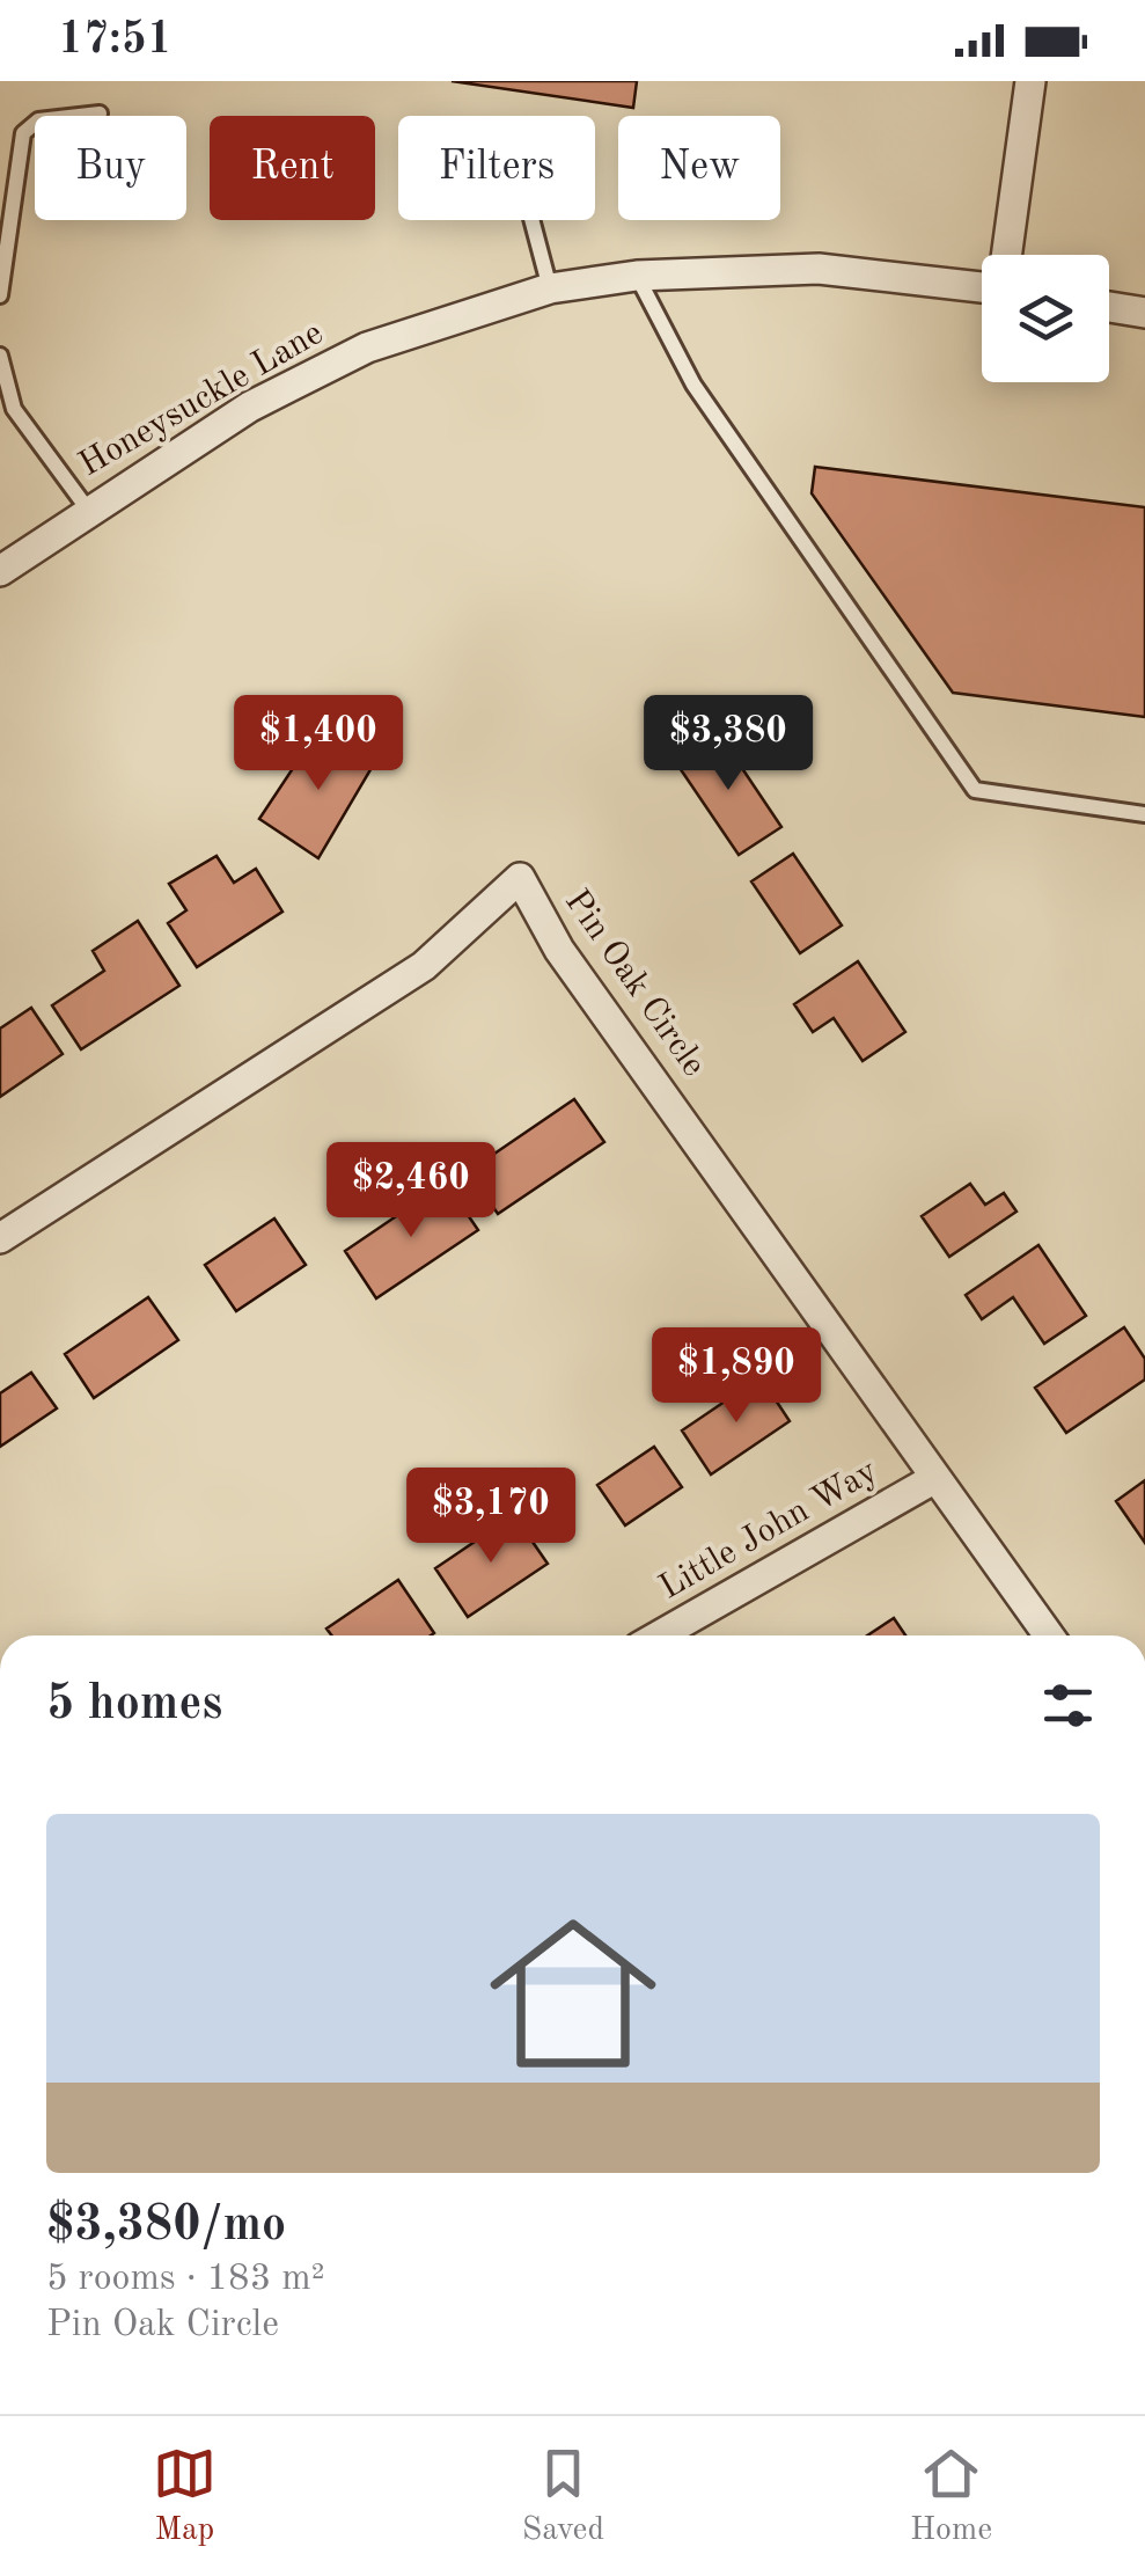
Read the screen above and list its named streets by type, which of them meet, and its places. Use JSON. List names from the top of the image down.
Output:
{
  "streets": {
    "street": ["Honeysuckle Lane", "Pin Oak Circle", "Little John Way"]
  },
  "crossings": [
    ["Pin Oak Circle", "Little John Way"]
  ],
  "page": {
    "status": "17:51",
    "chip": [
      "Buy",
      "Rent",
      "Filters",
      "New"
    ],
    "price": [
      "$1,400",
      "$3,380",
      "$2,460",
      "$1,890",
      "$3,170"
    ],
    "heading": "5 homes",
    "list": [
      {
        "name": "$3,380/mo",
        "note": "5 rooms · 183 m² · Pin Oak Circle"
      }
    ],
    "tabs": ["Map", "Saved", "Home"]
  }
}
